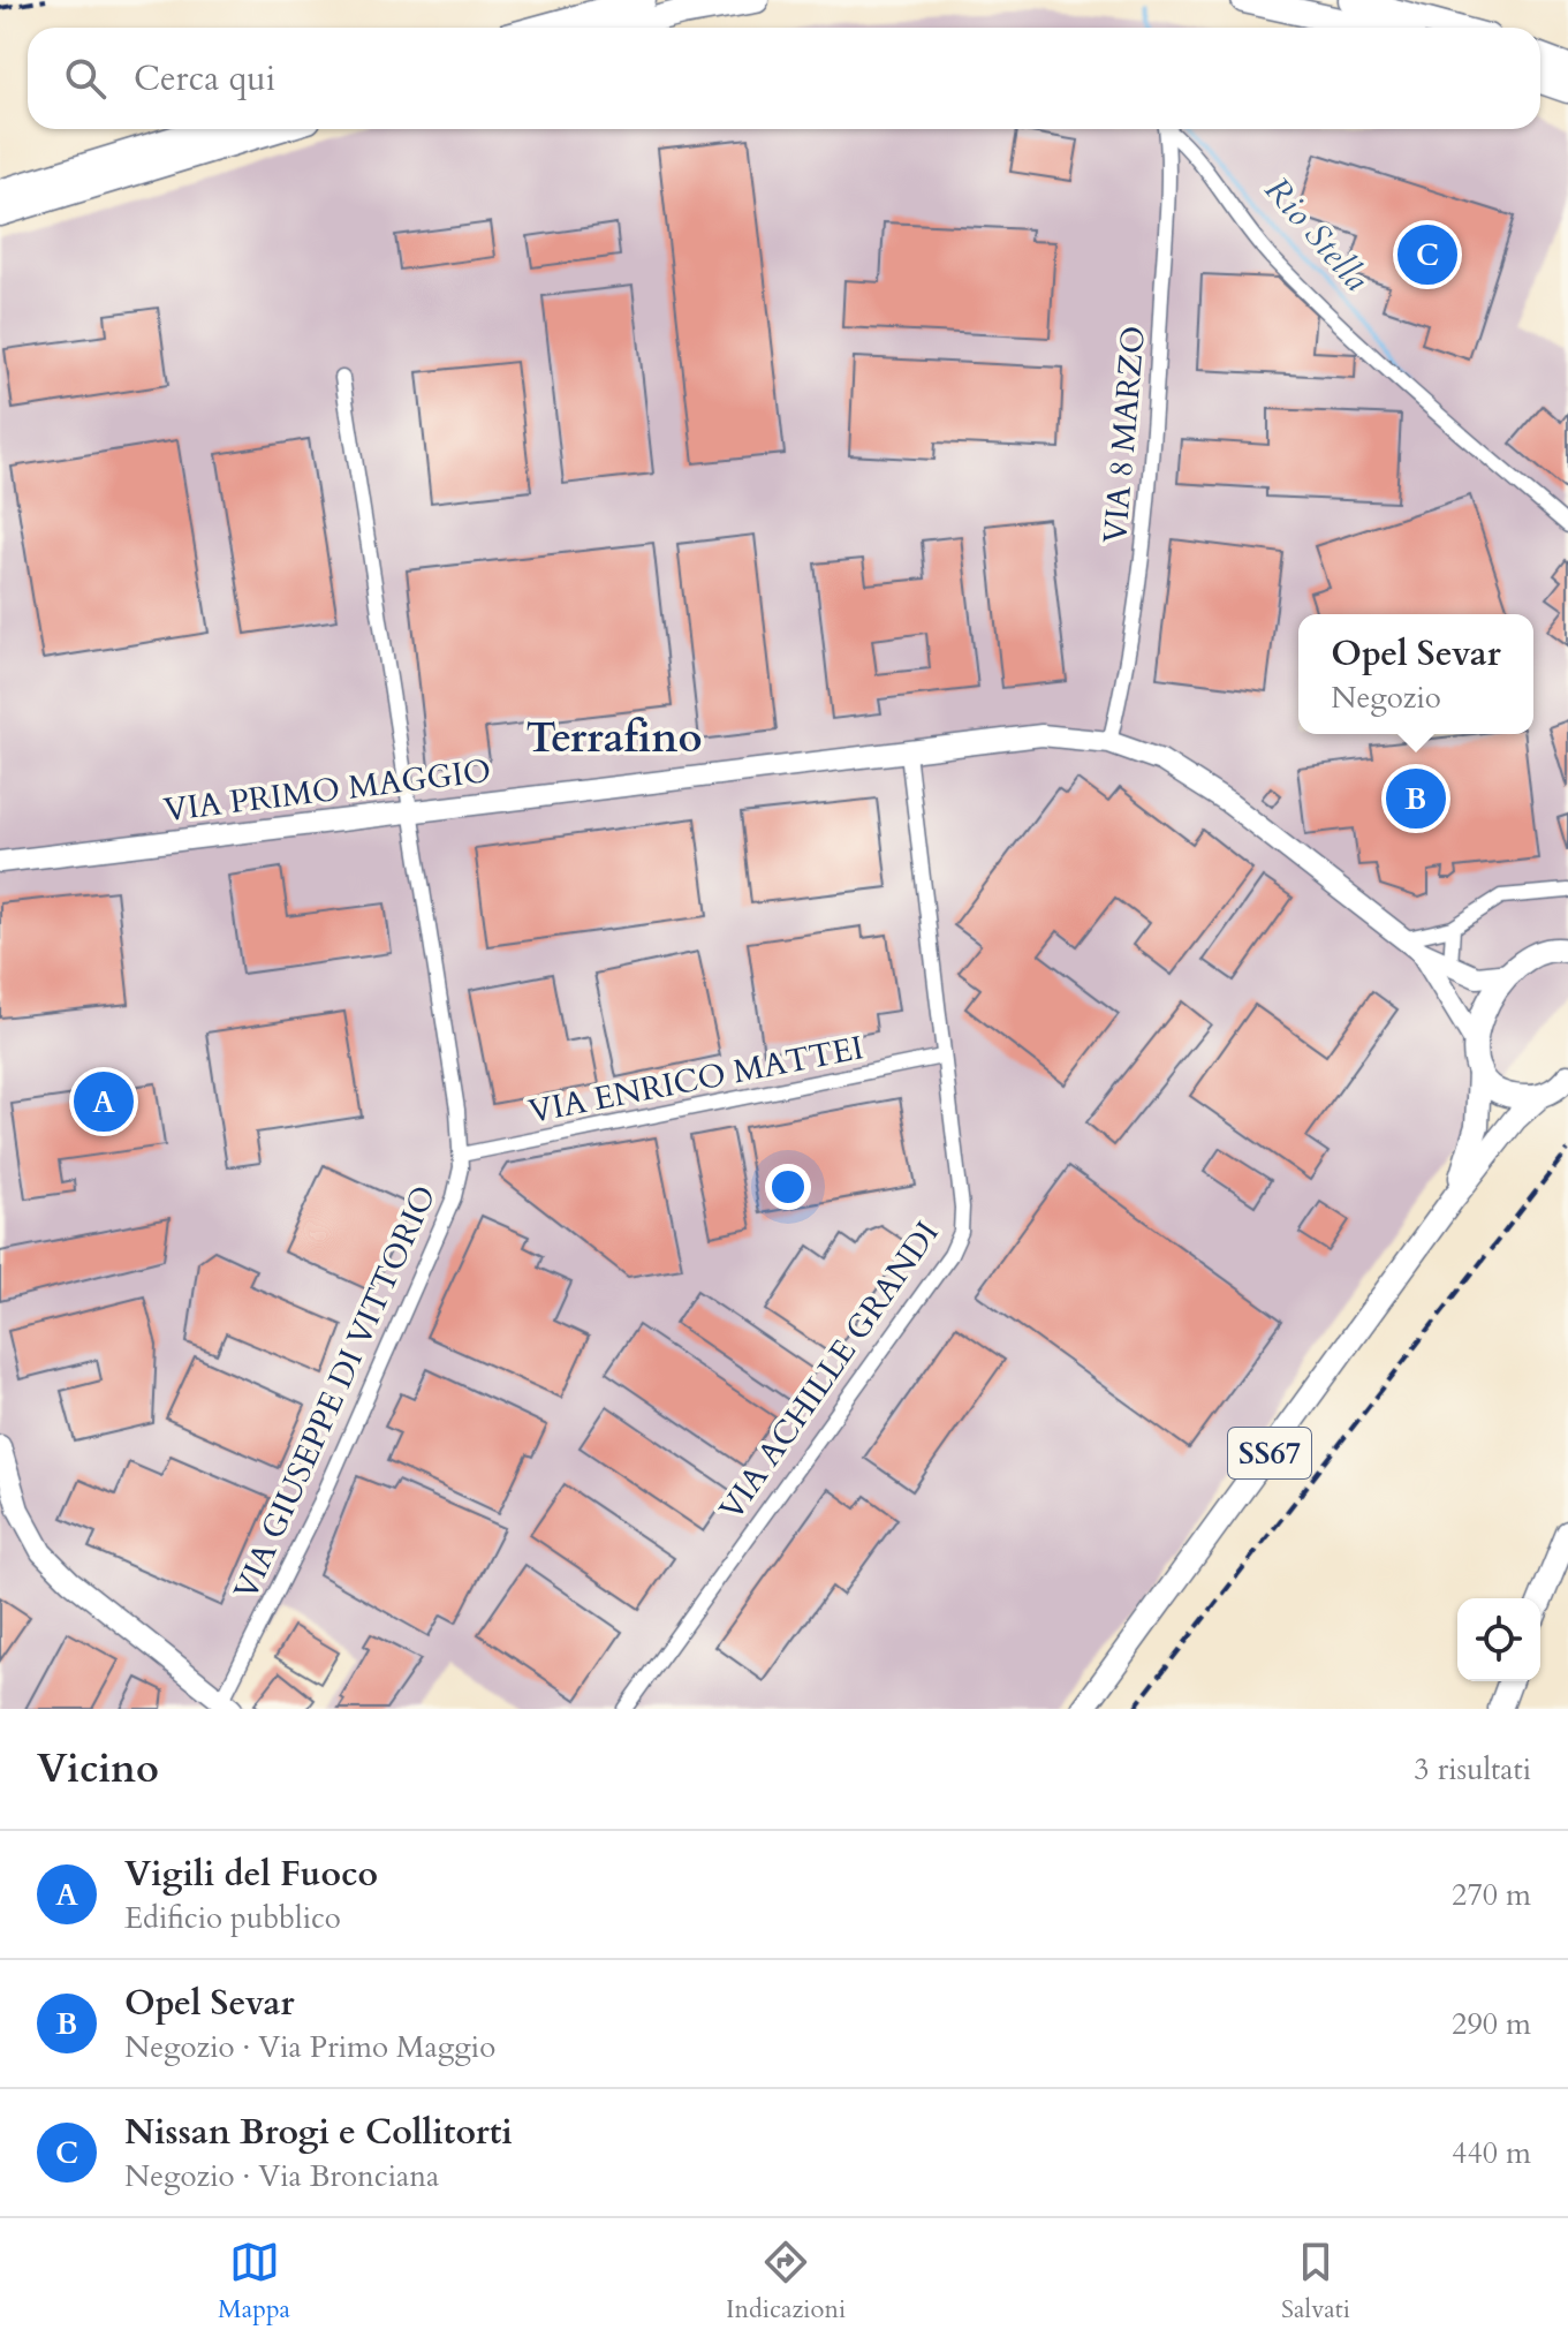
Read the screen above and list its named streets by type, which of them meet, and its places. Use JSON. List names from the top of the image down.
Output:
{
  "streets": {
    "main road": ["VIA PRIMO MAGGIO", "SS67"],
    "street": [
      "VIA 8 MARZO",
      "VIA ENRICO MATTEI",
      "VIA ACHILLE GRANDI",
      "VIA GIUSEPPE DI VITTORIO"
    ]
  },
  "crossings": [
    ["VIA 8 MARZO", "VIA PRIMO MAGGIO"],
    ["VIA PRIMO MAGGIO", "VIA ACHILLE GRANDI"],
    ["VIA PRIMO MAGGIO", "VIA GIUSEPPE DI VITTORIO"],
    ["VIA PRIMO MAGGIO", "SS67"],
    ["VIA ENRICO MATTEI", "VIA ACHILLE GRANDI"],
    ["VIA ENRICO MATTEI", "VIA GIUSEPPE DI VITTORIO"]
  ],
  "districts": ["Terrafino"],
  "water": ["Rio Stella"],
  "page": {
    "search": "Cerca qui",
    "pins": ["C", "B", "A"],
    "popup": ["Opel Sevar", "Negozio"],
    "heading": ["Vicino", "3 risultati"],
    "list": [
      {
        "mark": "A",
        "name": "Vigili del Fuoco",
        "note": "Edificio pubblico",
        "value": "270 m"
      },
      {
        "mark": "B",
        "name": "Opel Sevar",
        "note": "Negozio · Via Primo Maggio",
        "value": "290 m"
      },
      {
        "mark": "C",
        "name": "Nissan Brogi e Collitorti",
        "note": "Negozio · Via Bronciana",
        "value": "440 m"
      }
    ],
    "nav": ["Mappa", "Indicazioni", "Salvati"]
  }
}
